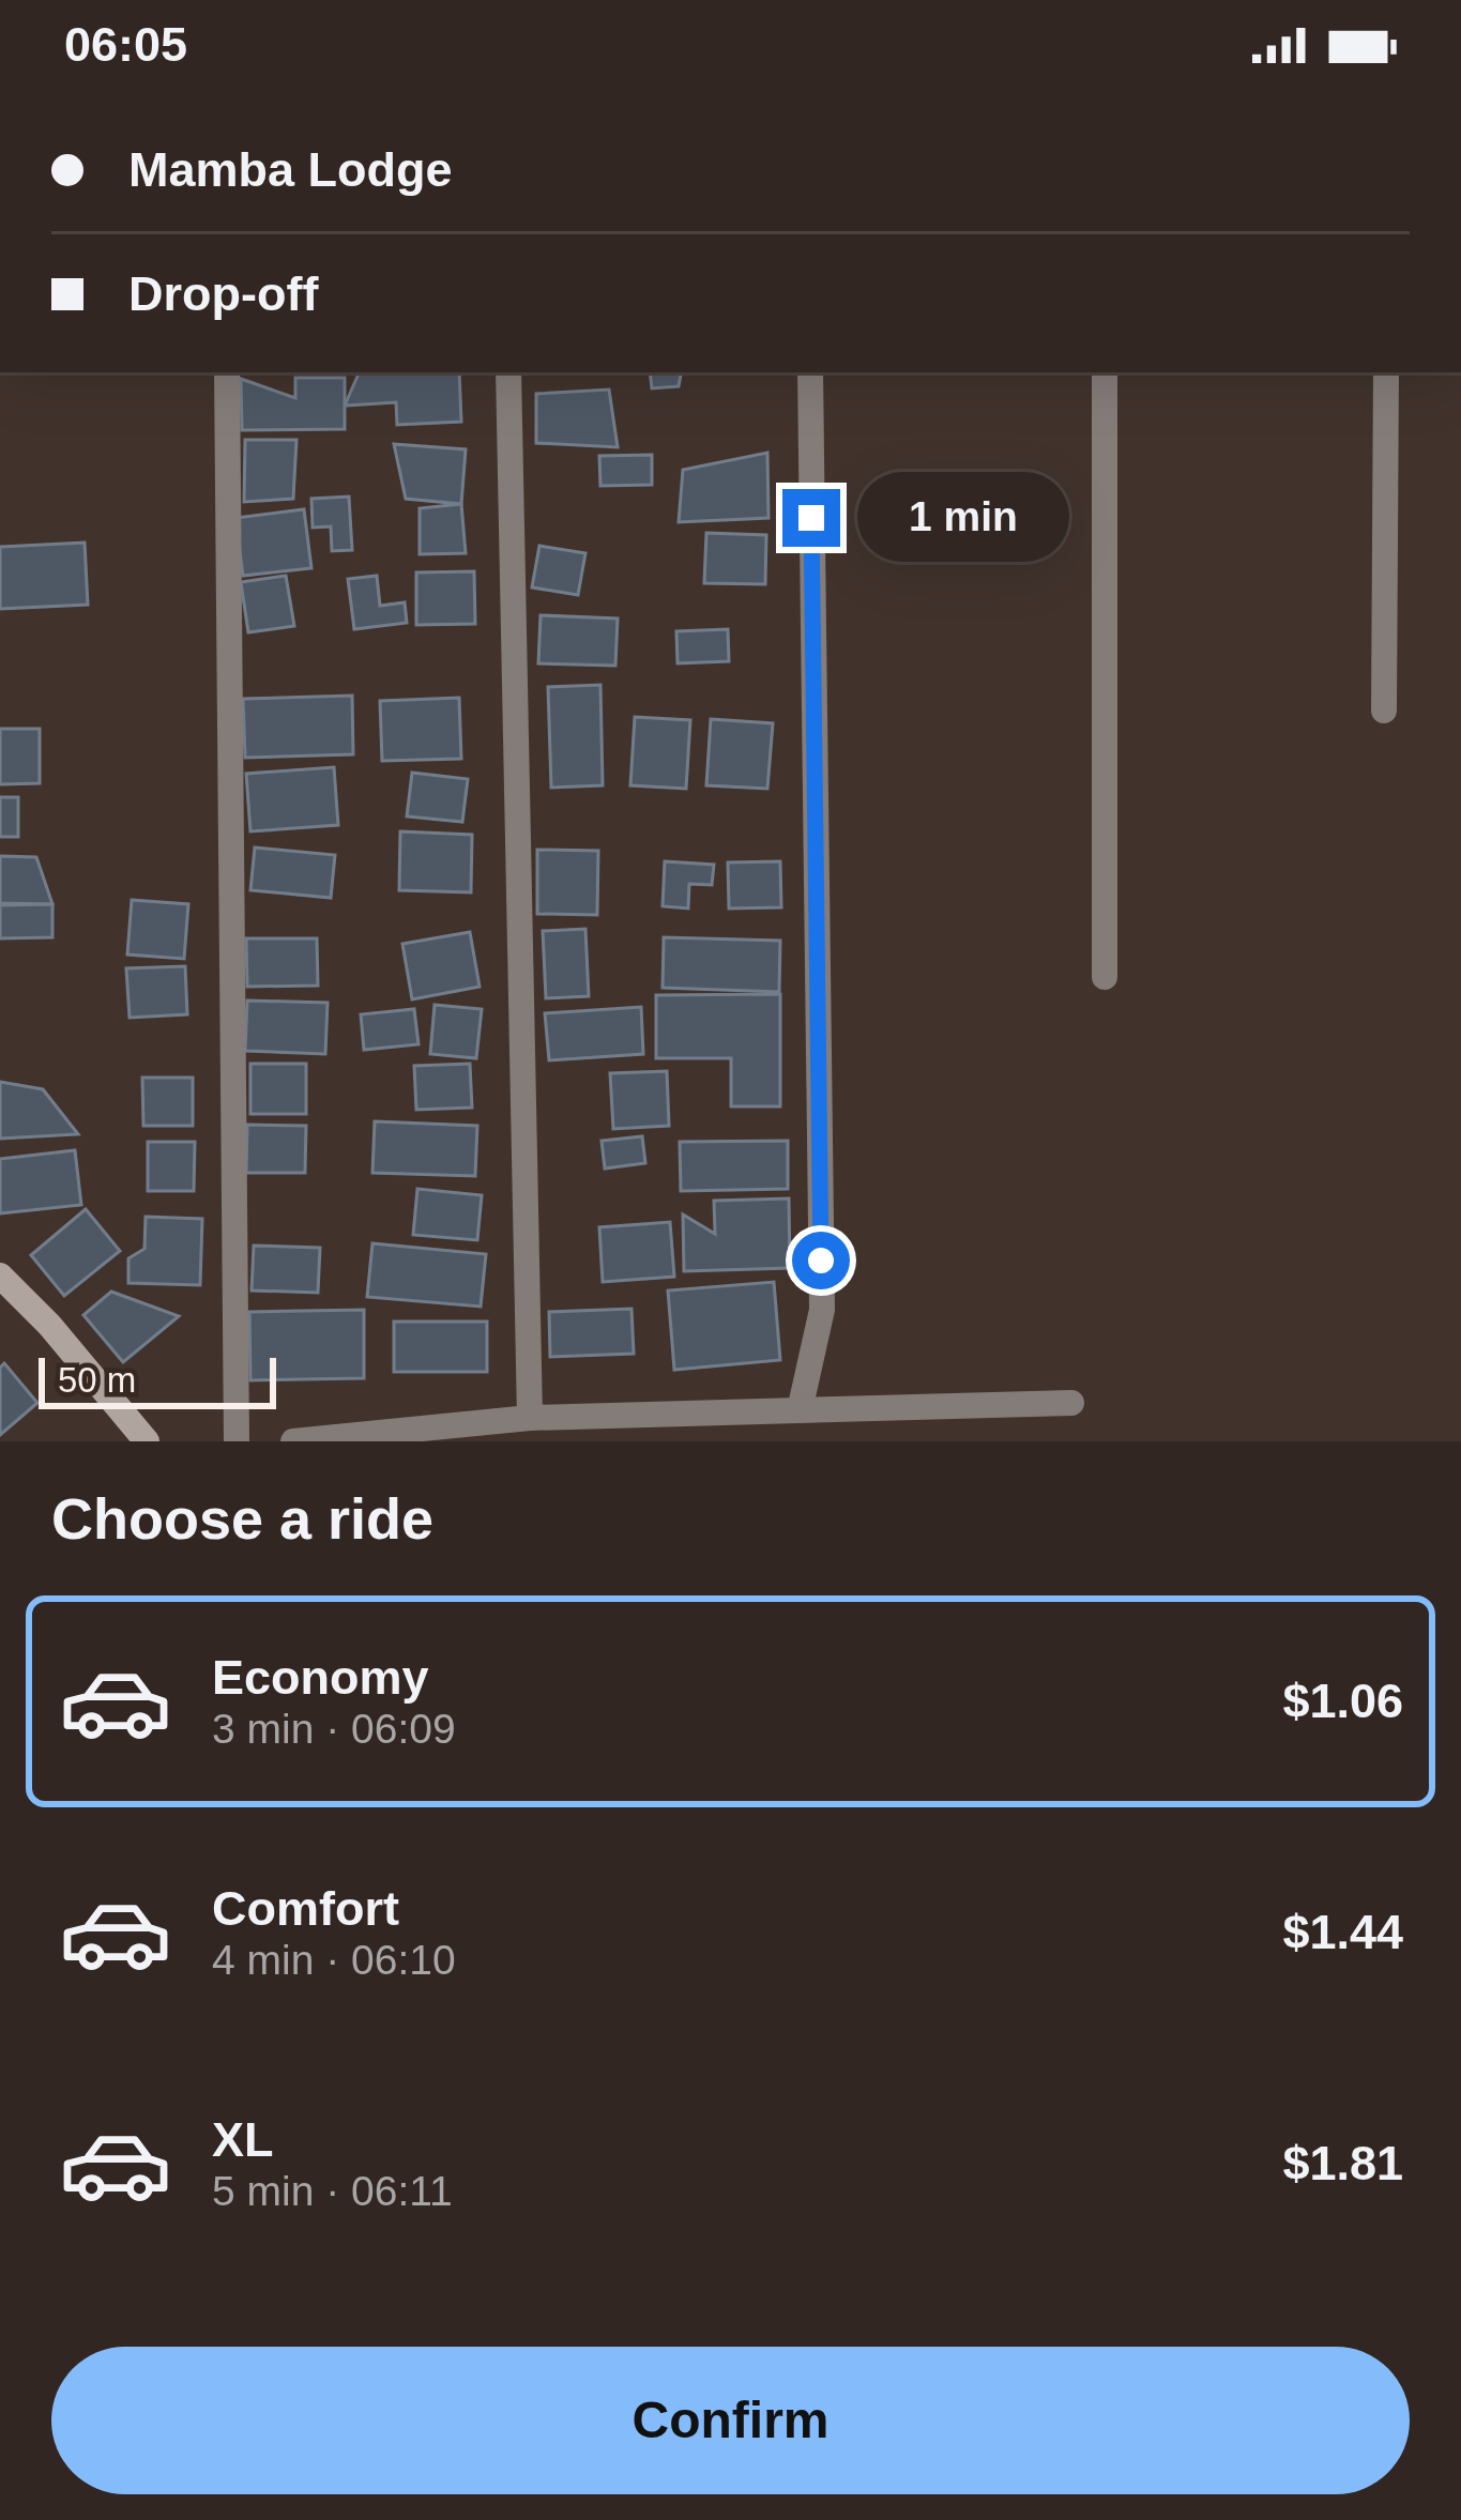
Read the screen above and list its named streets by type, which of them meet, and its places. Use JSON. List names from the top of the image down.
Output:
{
  "scale_bar": "50 m",
  "page": {
    "status": "06:05",
    "banner": ["Mamba Lodge", "Drop-off"],
    "bubble": "1 min",
    "scale": "50 m",
    "heading": "Choose a ride",
    "list": [
      {
        "name": "Economy",
        "note": "3 min · 06:09",
        "value": "$1.06"
      },
      {
        "name": "Comfort",
        "note": "4 min · 06:10",
        "value": "$1.44"
      },
      {
        "name": "XL",
        "note": "5 min · 06:11",
        "value": "$1.81"
      }
    ],
    "buttons": "Confirm"
  }
}
